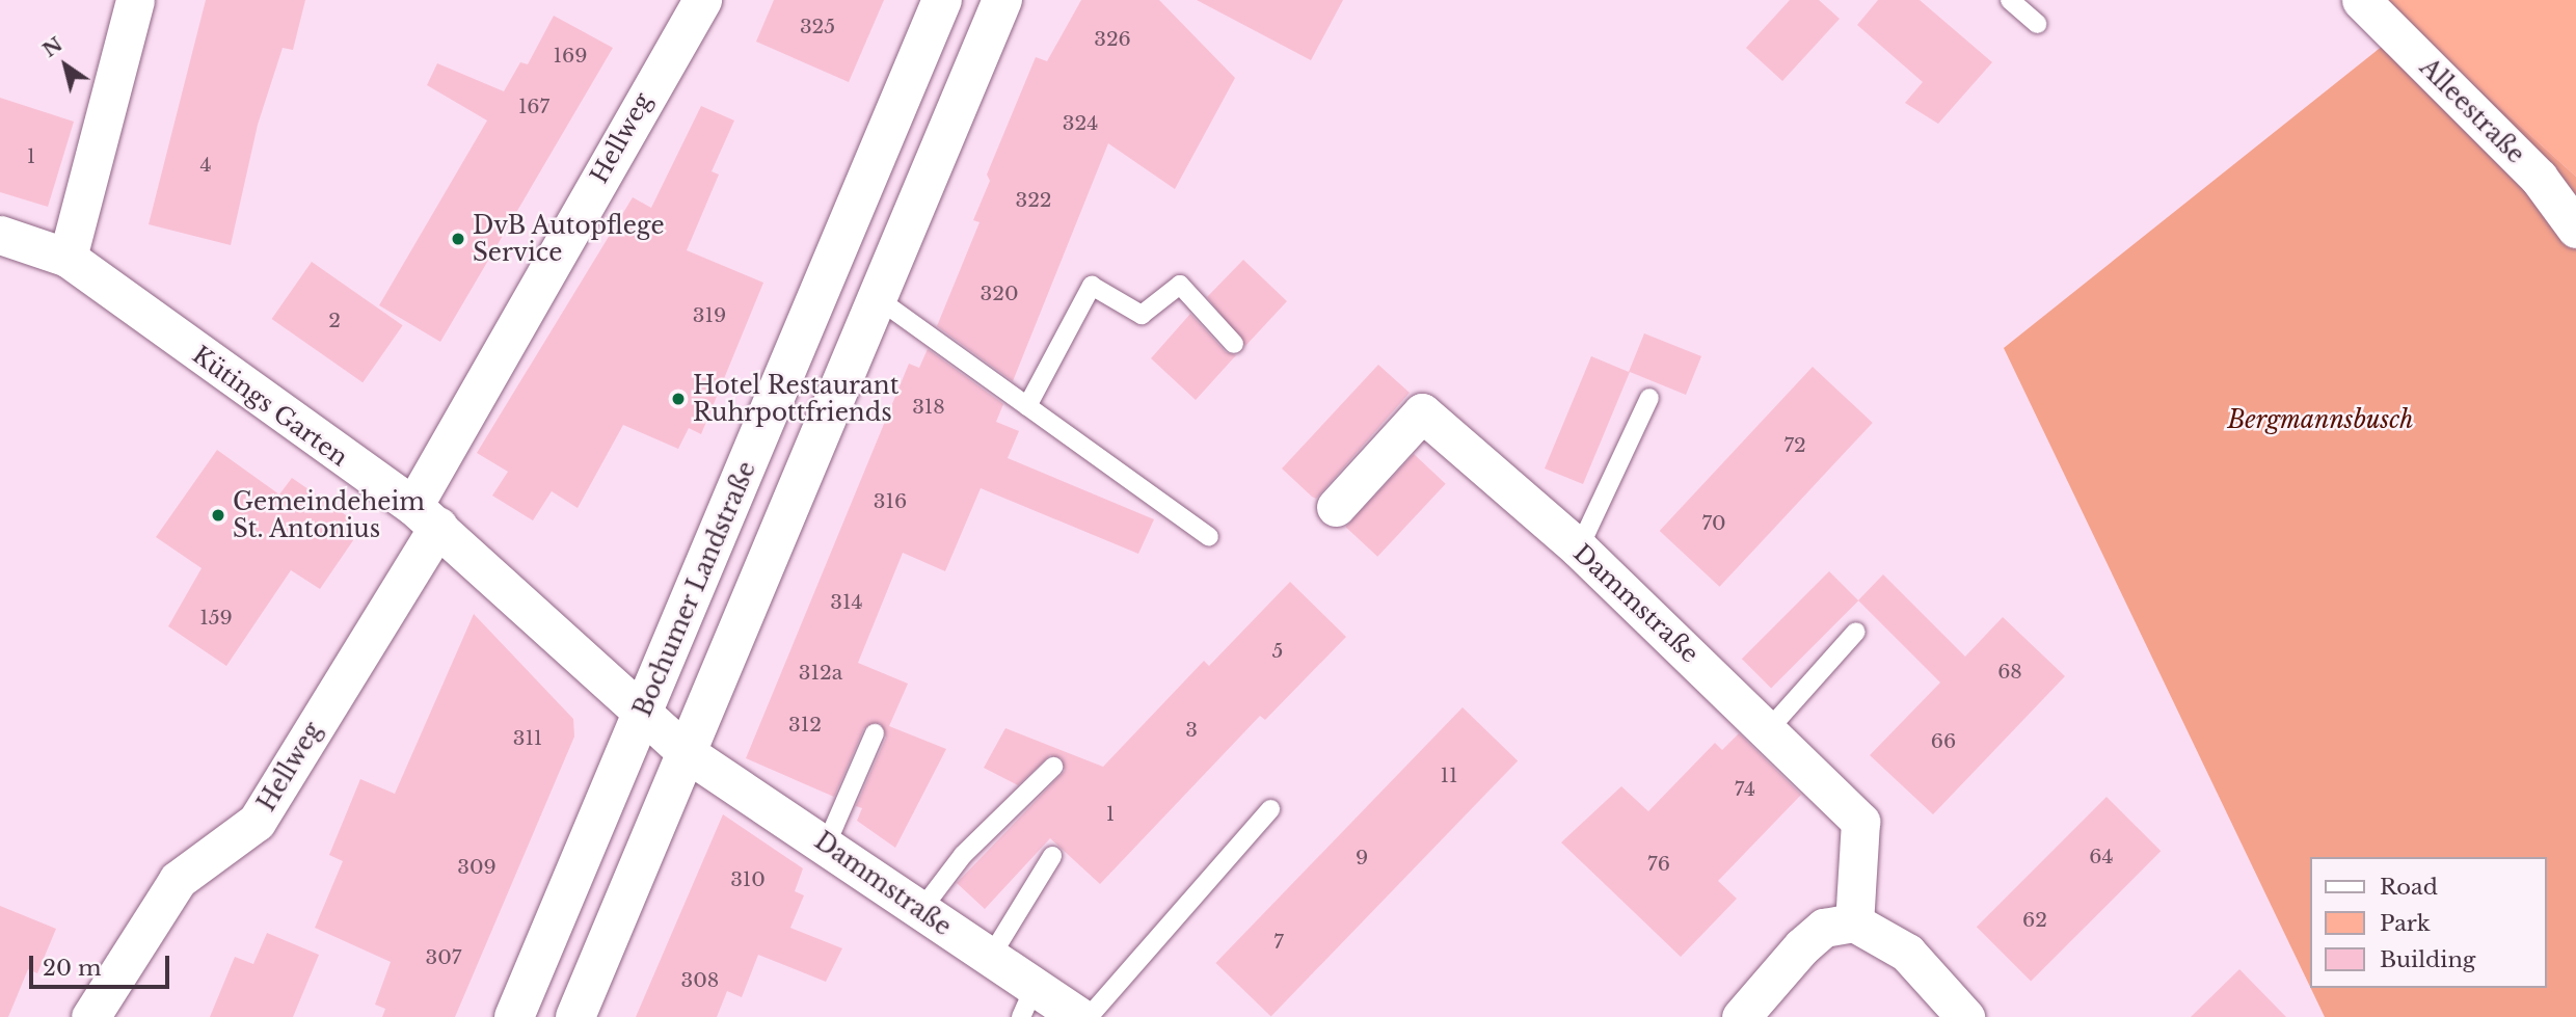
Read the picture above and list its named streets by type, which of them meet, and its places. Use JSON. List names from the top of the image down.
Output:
{
  "streets": {
    "main road": ["Bochumer Landstraße"],
    "street": [
      "Alleestraße",
      "Hellweg",
      "Kütings Garten",
      "Dammstraße"
    ]
  },
  "crossings": [
    ["Hellweg", "Kütings Garten"],
    ["Kütings Garten", "Bochumer Landstraße"],
    ["Kütings Garten", "Dammstraße"]
  ],
  "parks": ["Bergmannsbusch"],
  "places": ["DvB Autopflege Service", "Hotel Restaurant Ruhrpottfriends", "Gemeindeheim St. Antonius"],
  "house_numbers": [
    "325",
    "326",
    "169",
    "167",
    "324",
    "1",
    "4",
    "322",
    "320",
    "319",
    "2",
    "318",
    "72",
    "316",
    "70",
    "314",
    "159",
    "5",
    "68",
    "312a",
    "312",
    "3",
    "311",
    "66",
    "11",
    "74",
    "1",
    "64",
    "9",
    "76",
    "309",
    "310",
    "62",
    "7",
    "307",
    "308"
  ],
  "legend": ["Road", "Park", "Building"],
  "scale_bar": "20 m",
  "north": "top left"
}
